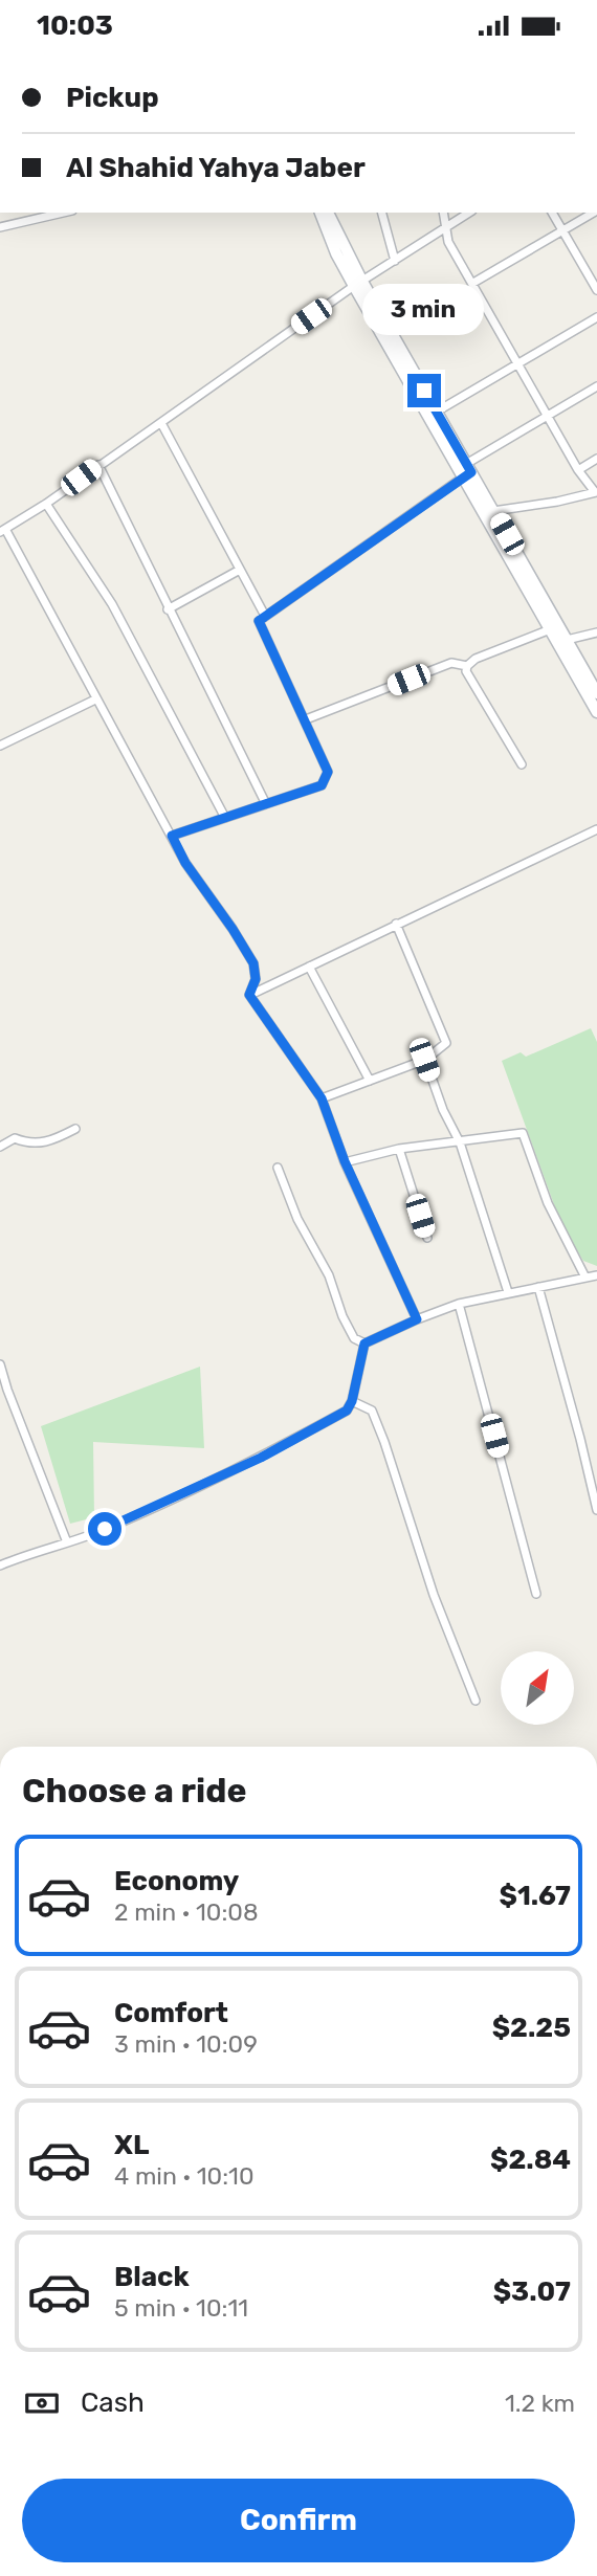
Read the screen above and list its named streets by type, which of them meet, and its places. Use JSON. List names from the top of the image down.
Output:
{
  "north": "top right",
  "page": {
    "status": "10:03",
    "banner": ["Pickup", "Al Shahid Yahya Jaber"],
    "bubble": "3 min",
    "heading": "Choose a ride",
    "list": [
      {
        "name": "Economy",
        "note": "2 min · 10:08",
        "value": "$1.67"
      },
      {
        "name": "Comfort",
        "note": "3 min · 10:09",
        "value": "$2.25"
      },
      {
        "name": "XL",
        "note": "4 min · 10:10",
        "value": "$2.84"
      },
      {
        "name": "Black",
        "note": "5 min · 10:11",
        "value": "$3.07"
      }
    ],
    "pay": ["Cash", "1.2 km"],
    "buttons": "Confirm"
  }
}
